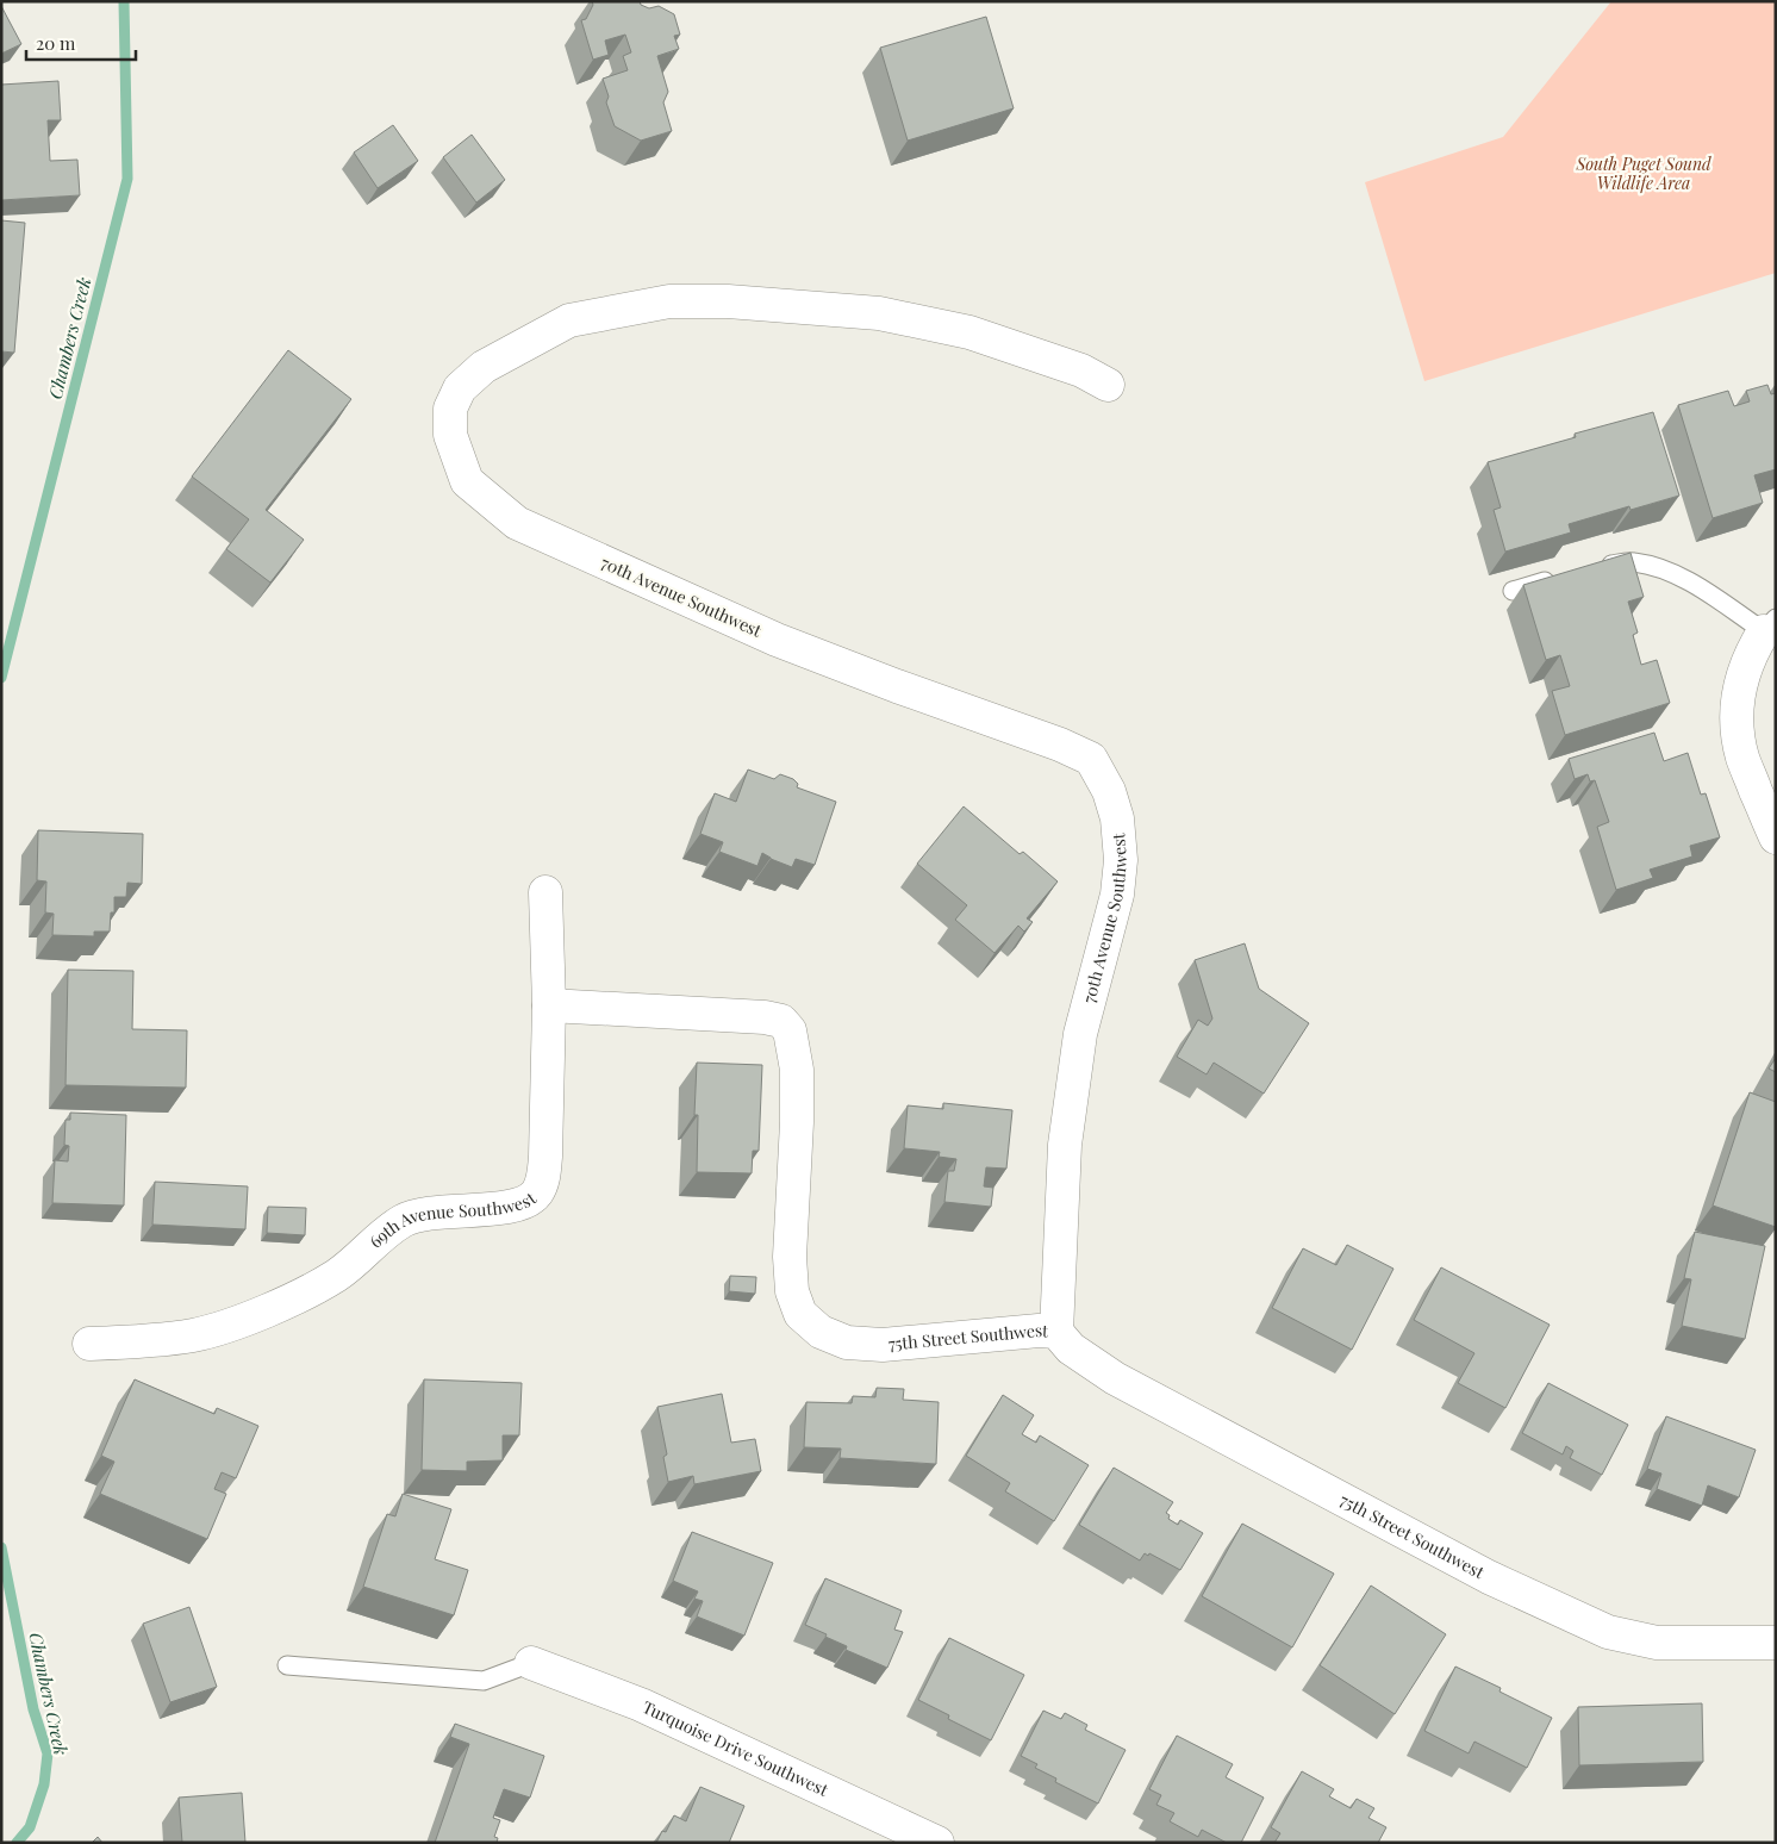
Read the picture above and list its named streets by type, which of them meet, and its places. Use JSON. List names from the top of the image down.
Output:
{
  "streets": {
    "street": [
      "70th Avenue Southwest",
      "69th Avenue Southwest",
      "75th Street Southwest",
      "Turquoise Drive Southwest"
    ]
  },
  "crossings": [
    ["70th Avenue Southwest", "75th Street Southwest"],
    ["69th Avenue Southwest", "75th Street Southwest"]
  ],
  "water": ["Chambers Creek"],
  "parks": ["South Puget Sound Wildlife Area"],
  "scale_bar": "20 m"
}
